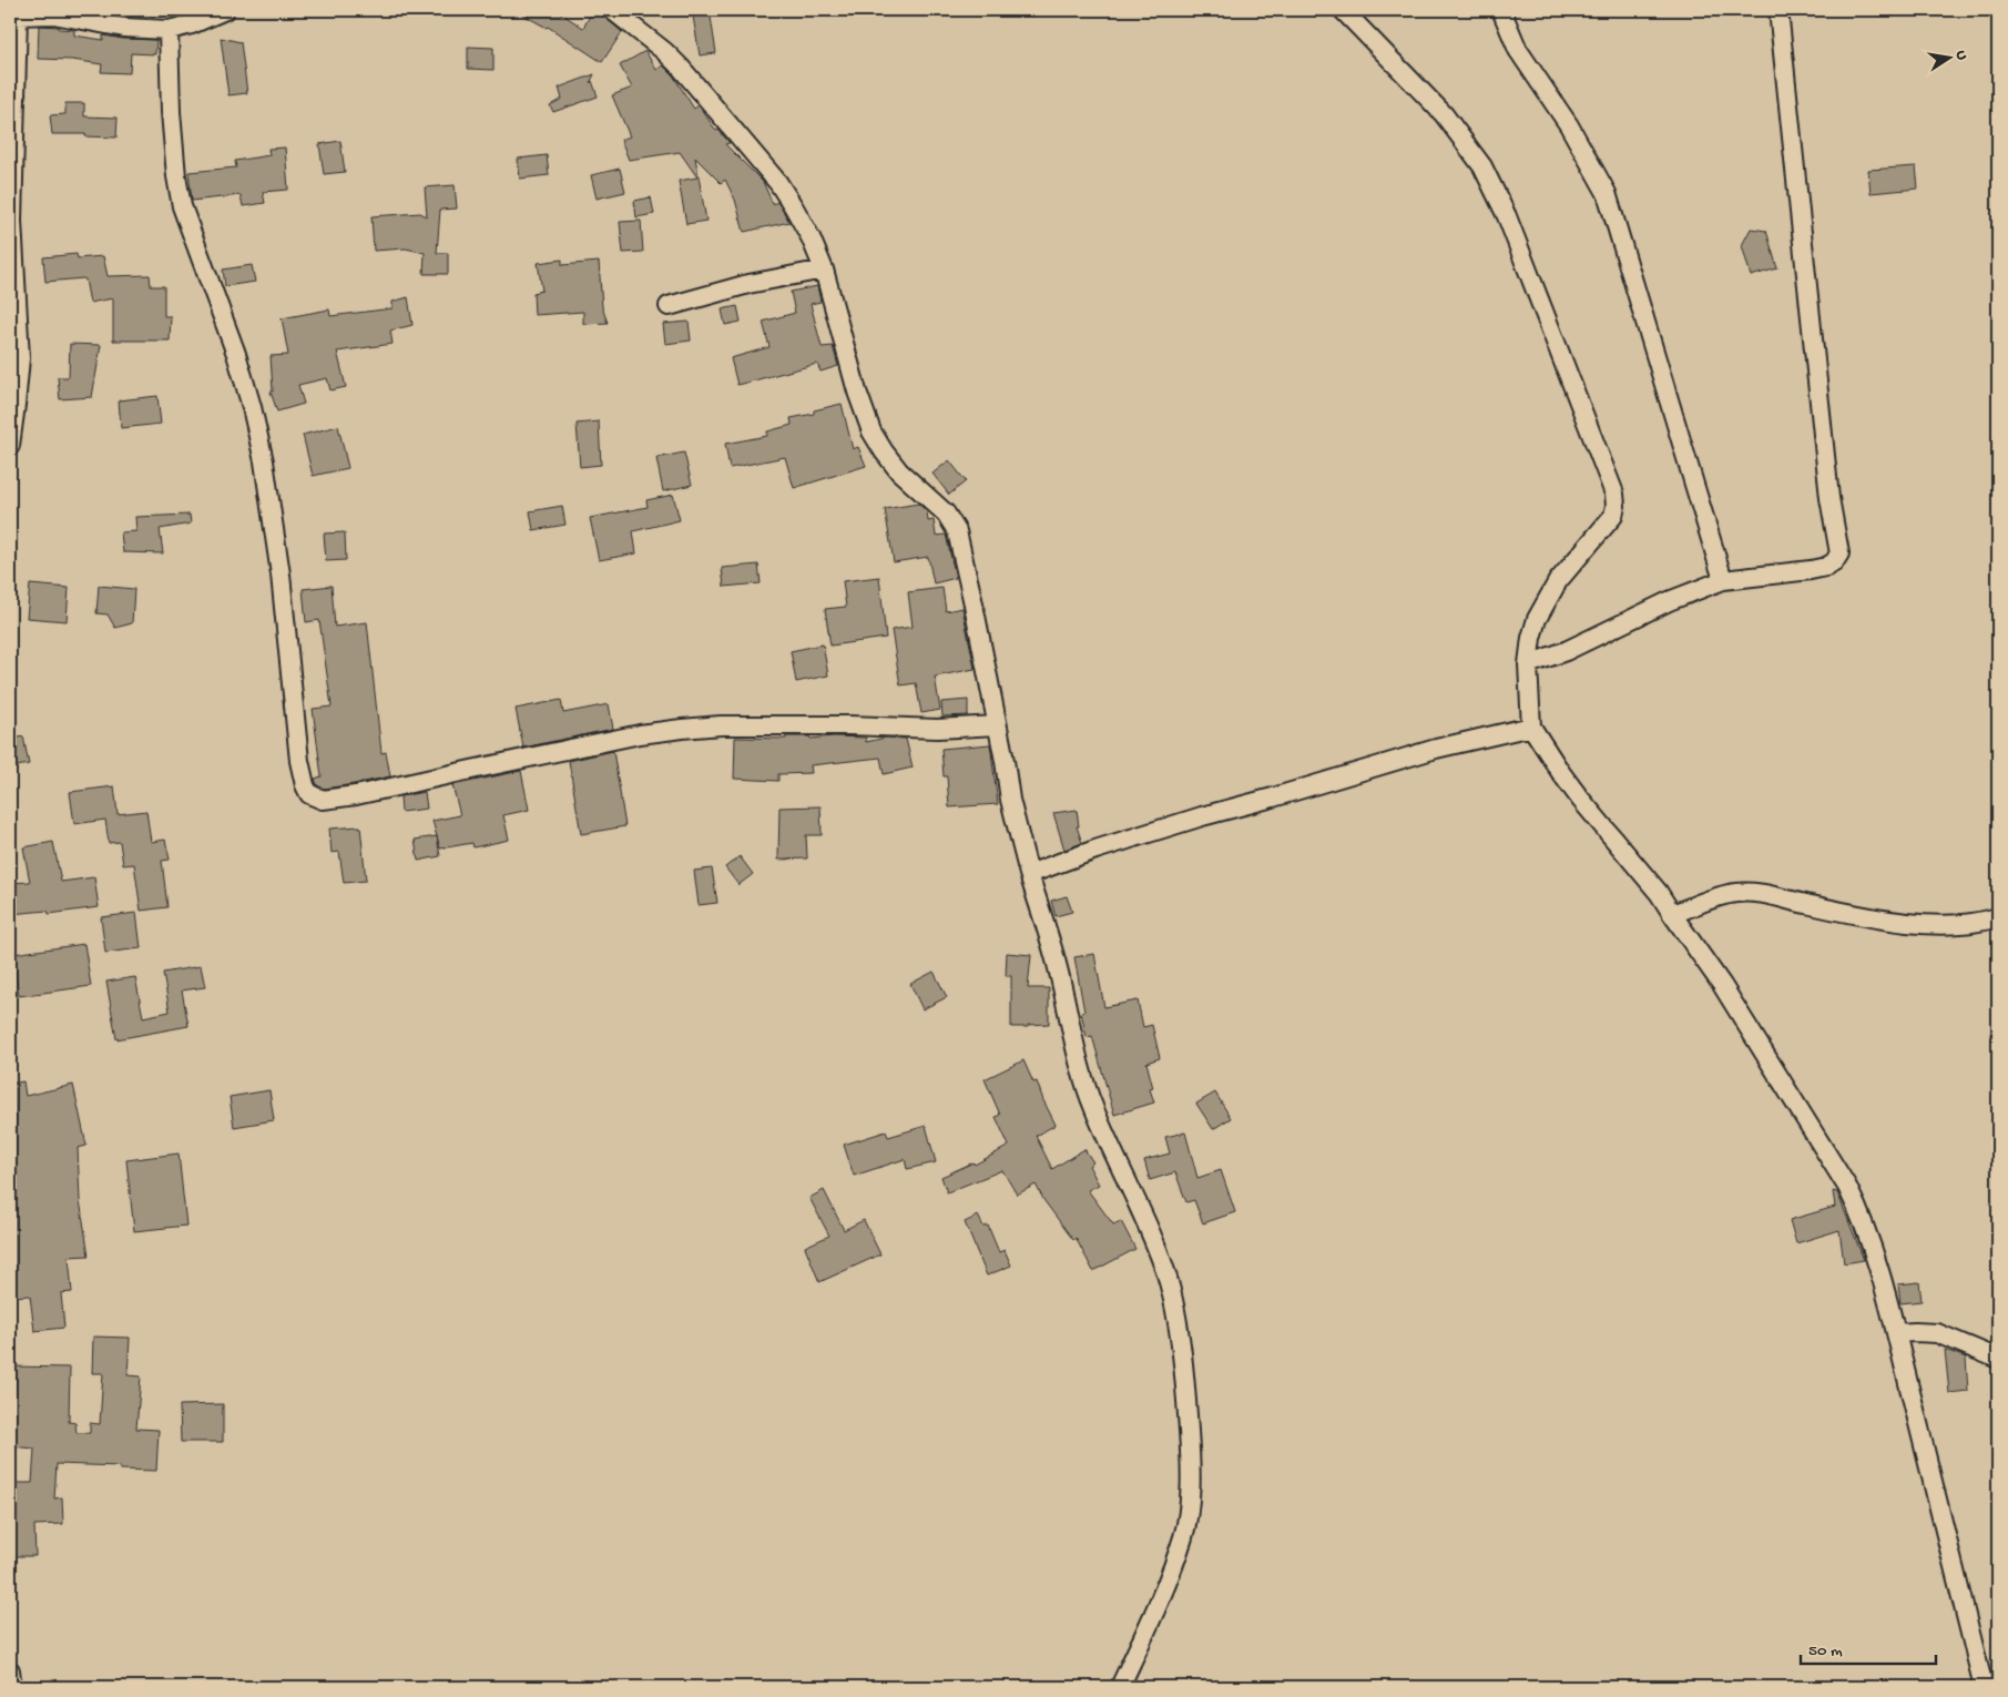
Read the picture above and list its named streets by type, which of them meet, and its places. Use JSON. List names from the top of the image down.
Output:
{
  "scale_bar": "50 m",
  "north": "right"
}
